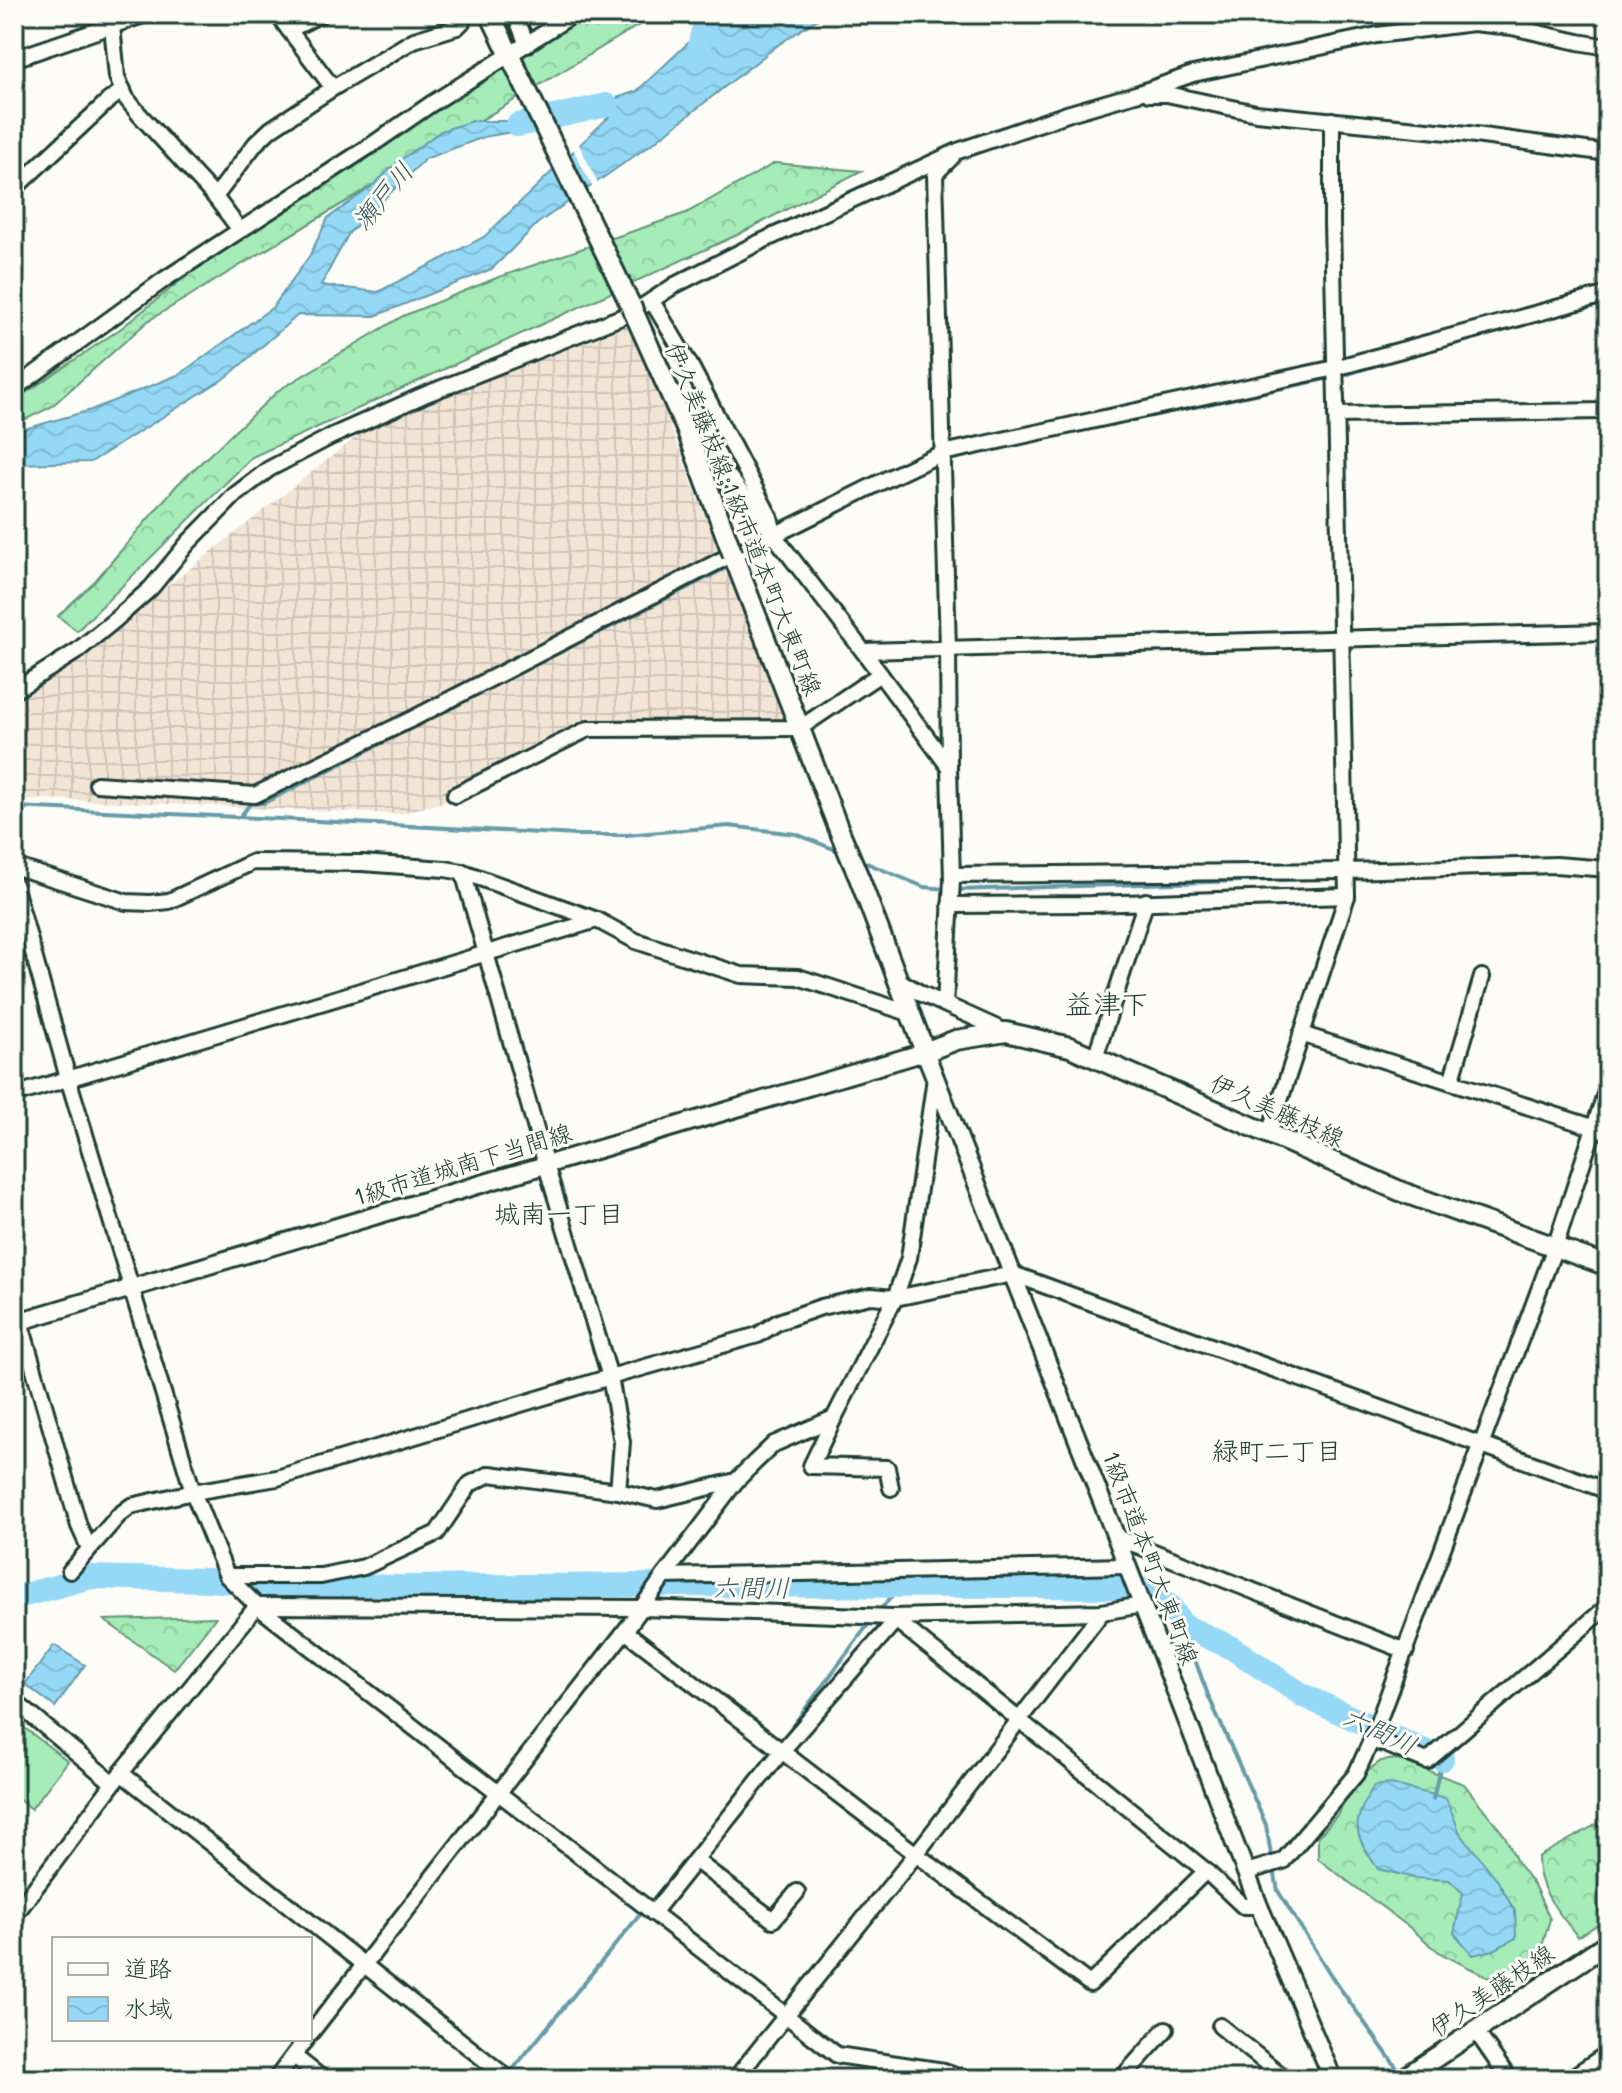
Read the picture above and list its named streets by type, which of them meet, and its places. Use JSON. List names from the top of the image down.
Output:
{
  "streets": {
    "main road": ["伊久美藤枝線;1級市道本町大東町線", "伊久美藤枝線"],
    "street": ["1級市道城南下当間線", "1級市道本町大東町線"]
  },
  "crossings": [
    ["伊久美藤枝線;1級市道本町大東町線", "伊久美藤枝線"],
    ["伊久美藤枝線;1級市道本町大東町線", "1級市道城南下当間線"],
    ["伊久美藤枝線;1級市道本町大東町線", "1級市道本町大東町線"],
    ["伊久美藤枝線", "1級市道城南下当間線"],
    ["伊久美藤枝線", "1級市道本町大東町線"],
    ["1級市道城南下当間線", "1級市道本町大東町線"]
  ],
  "districts": ["益津下", "城南一丁目", "緑町二丁目"],
  "water": ["瀬戸川", "六間川"],
  "legend": ["道路", "水域"]
}
